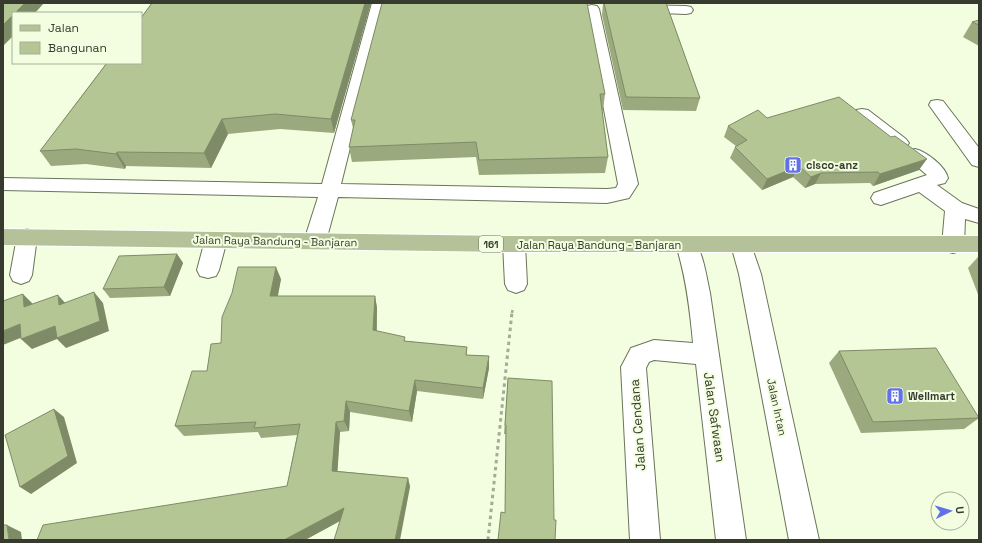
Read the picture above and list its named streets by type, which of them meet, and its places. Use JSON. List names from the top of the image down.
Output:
{
  "streets": {
    "main road": ["Jalan Raya Bandung - Banjaran", "161"],
    "street": ["Jalan Intan", "Jalan Safwaan", "Jalan Cendana"]
  },
  "crossings": [
    ["Jalan Raya Bandung - Banjaran", "Jalan Intan"],
    ["Jalan Raya Bandung - Banjaran", "Jalan Safwaan"],
    ["Jalan Safwaan", "Jalan Cendana"]
  ],
  "places": {
    "building": ["cisco-anz", "Wellmart"]
  },
  "legend": ["Jalan", "Bangunan"],
  "north": "right"
}
